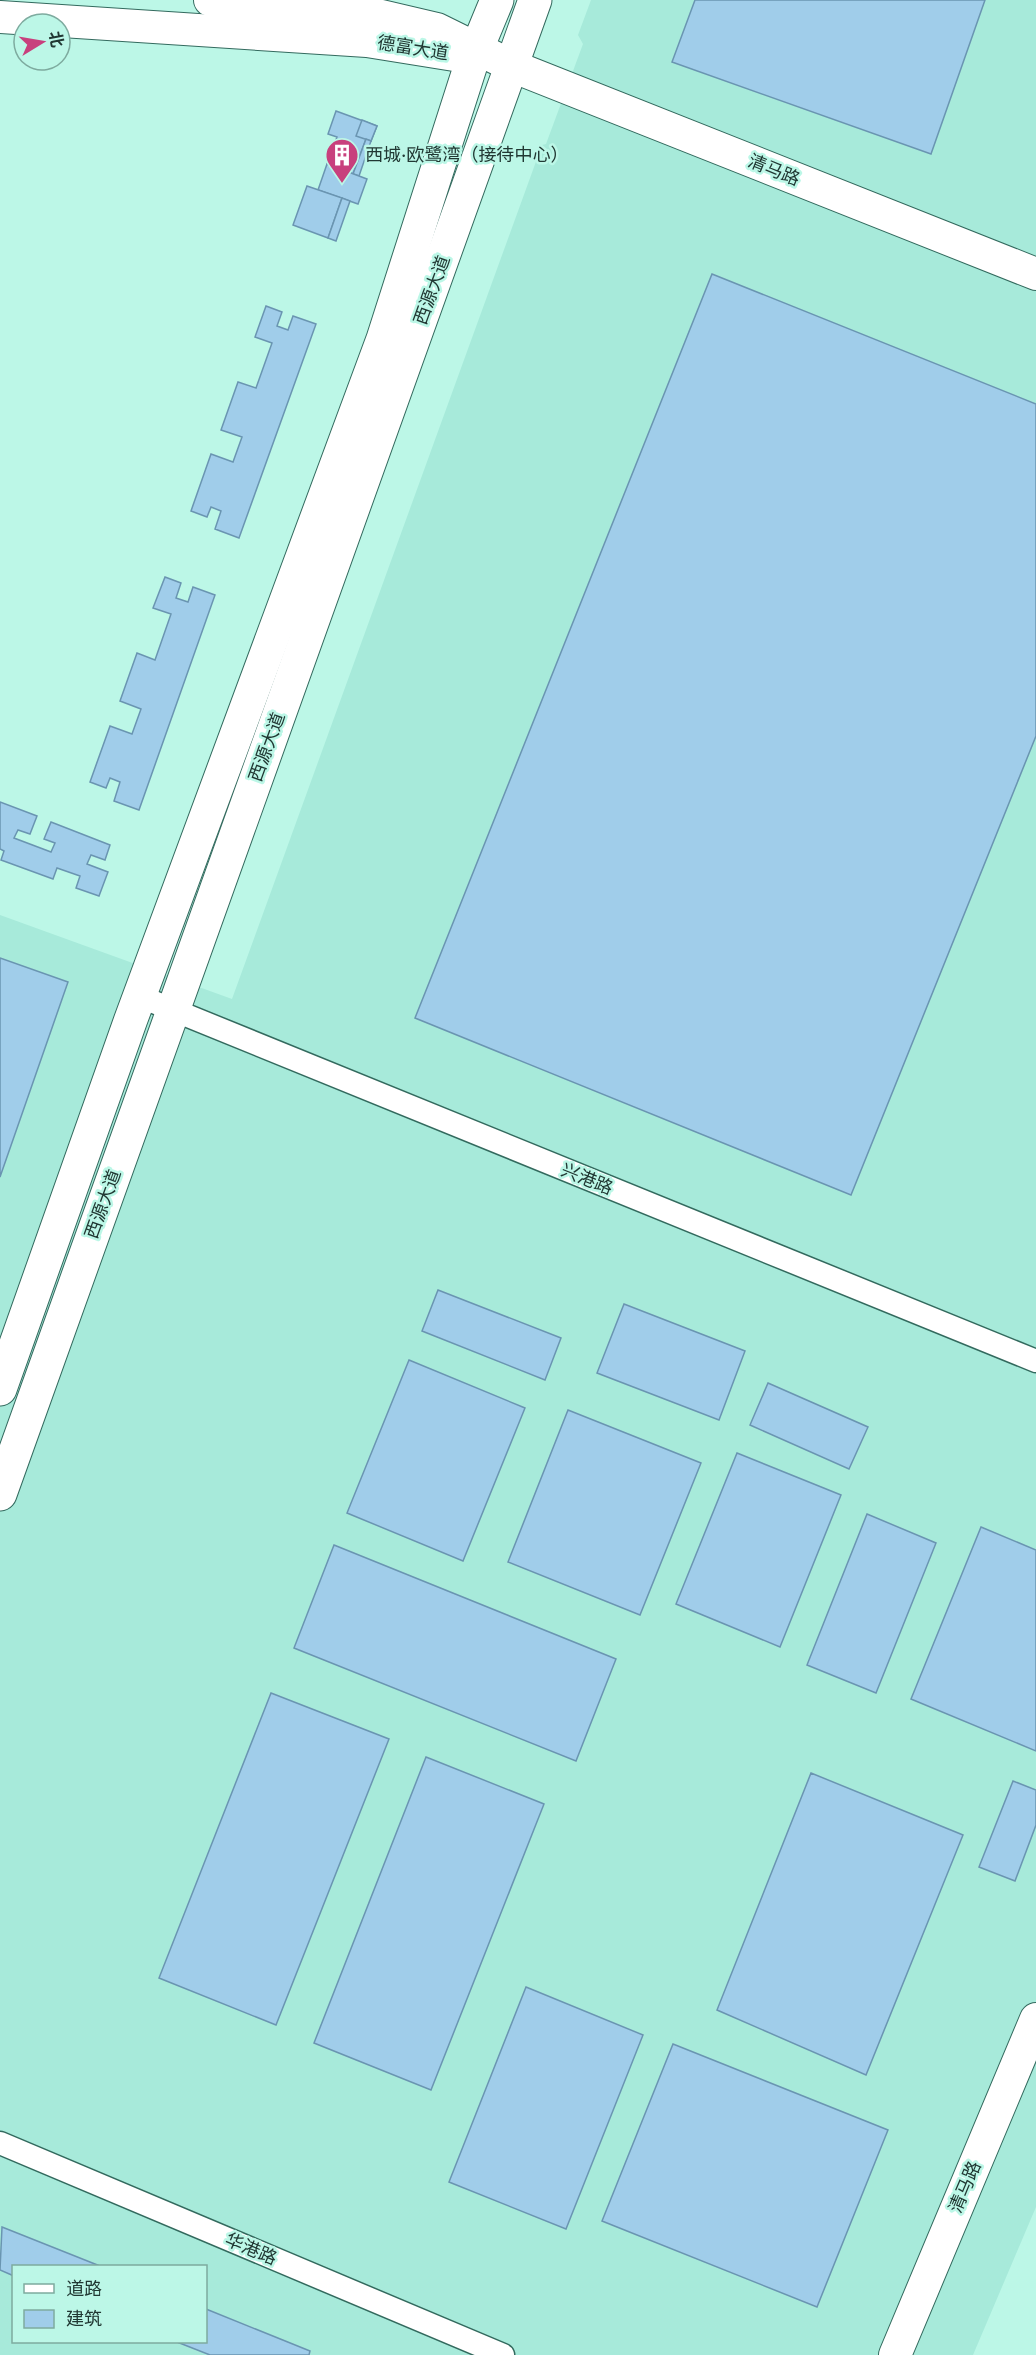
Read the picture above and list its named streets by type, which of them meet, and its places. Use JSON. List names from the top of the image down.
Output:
{
  "streets": {
    "main road": ["西源大道"],
    "street": [
      "德富大道",
      "清马路",
      "兴港路",
      "华港路"
    ]
  },
  "crossings": [
    ["德富大道", "清马路"],
    ["德富大道", "西源大道"],
    ["清马路", "西源大道"],
    ["西源大道", "兴港路"]
  ],
  "places": {
    "building": ["西城·欧鹭湾（接待中心）"]
  },
  "legend": ["道路", "建筑"],
  "north": "right"
}
